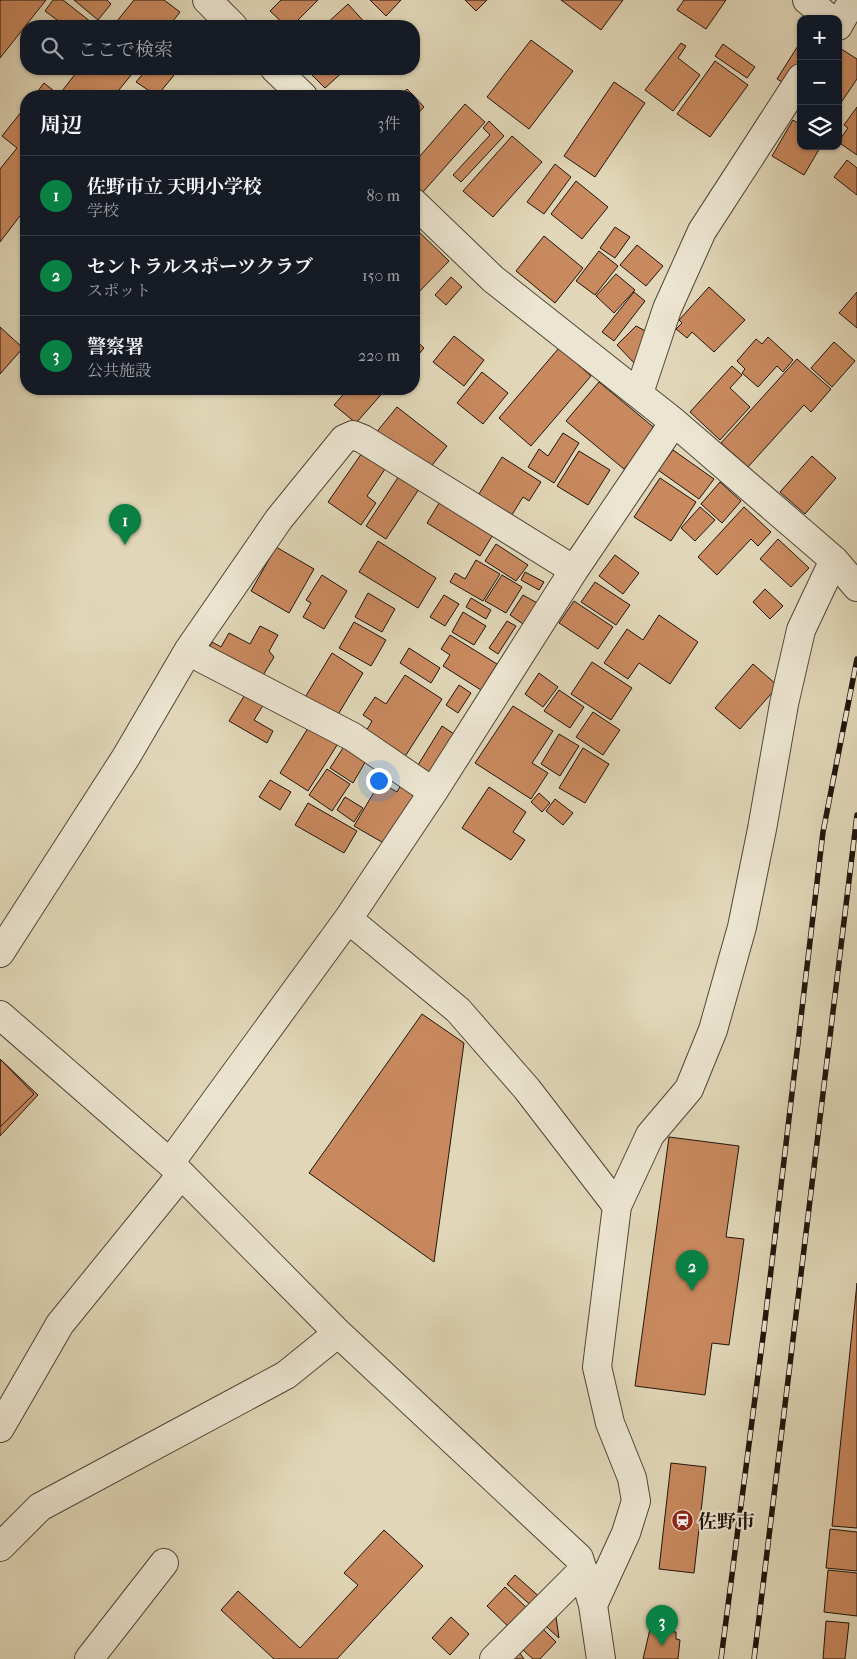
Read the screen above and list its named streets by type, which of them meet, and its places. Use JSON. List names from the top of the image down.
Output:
{
  "places": {
    "station": ["佐野市"]
  },
  "page": {
    "map_buttons": ["+", "−"],
    "search": "ここで検索",
    "heading": ["周辺", "3件"],
    "list": [
      {
        "mark": "1",
        "name": "佐野市立 天明小学校",
        "note": "学校",
        "value": "80 m"
      },
      {
        "mark": "2",
        "name": "セントラルスポーツクラブ",
        "note": "スポット",
        "value": "150 m"
      },
      {
        "mark": "3",
        "name": "警察署",
        "note": "公共施設",
        "value": "220 m"
      }
    ],
    "pins": ["1", "2", "3"]
  }
}
